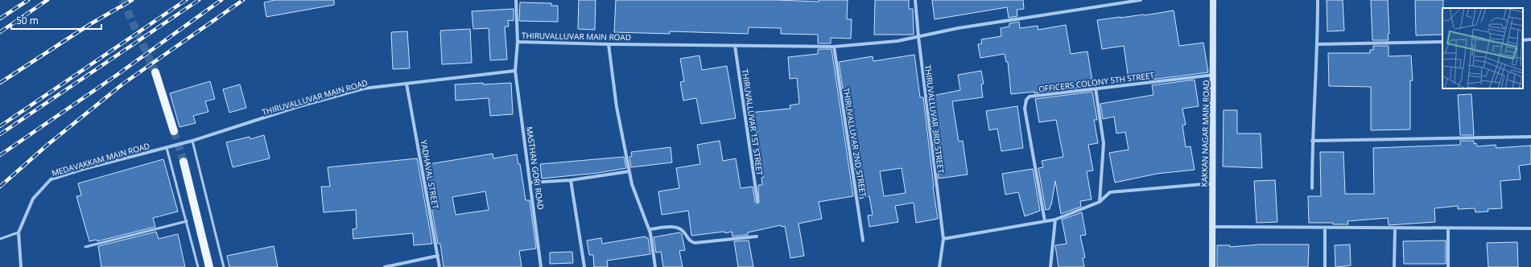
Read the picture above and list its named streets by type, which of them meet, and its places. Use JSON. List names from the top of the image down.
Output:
{
  "streets": {
    "street": [
      "THIRUVALLUVAR MAIN ROAD",
      "OFFICERS COLONY 5TH STREET",
      "THIRUVALLUVAR 3RD STREET",
      "THIRUVALLUVAR 1ST STREET",
      "KAKKAN NAGAR MAIN ROAD",
      "THIRUVALLUVAR 2ND STREET",
      "MEDAVAKKAM MAIN ROAD",
      "MASTHAN GORI ROAD",
      "YADHAVAL STREET"
    ]
  },
  "crossings": [
    ["THIRUVALLUVAR MAIN ROAD", "THIRUVALLUVAR 3RD STREET"],
    ["THIRUVALLUVAR MAIN ROAD", "THIRUVALLUVAR 1ST STREET"],
    ["THIRUVALLUVAR MAIN ROAD", "THIRUVALLUVAR 2ND STREET"],
    ["THIRUVALLUVAR MAIN ROAD", "MEDAVAKKAM MAIN ROAD"],
    ["THIRUVALLUVAR MAIN ROAD", "MASTHAN GORI ROAD"],
    ["THIRUVALLUVAR MAIN ROAD", "YADHAVAL STREET"],
    ["OFFICERS COLONY 5TH STREET", "KAKKAN NAGAR MAIN ROAD"]
  ],
  "scale_bar": "50 m"
}
